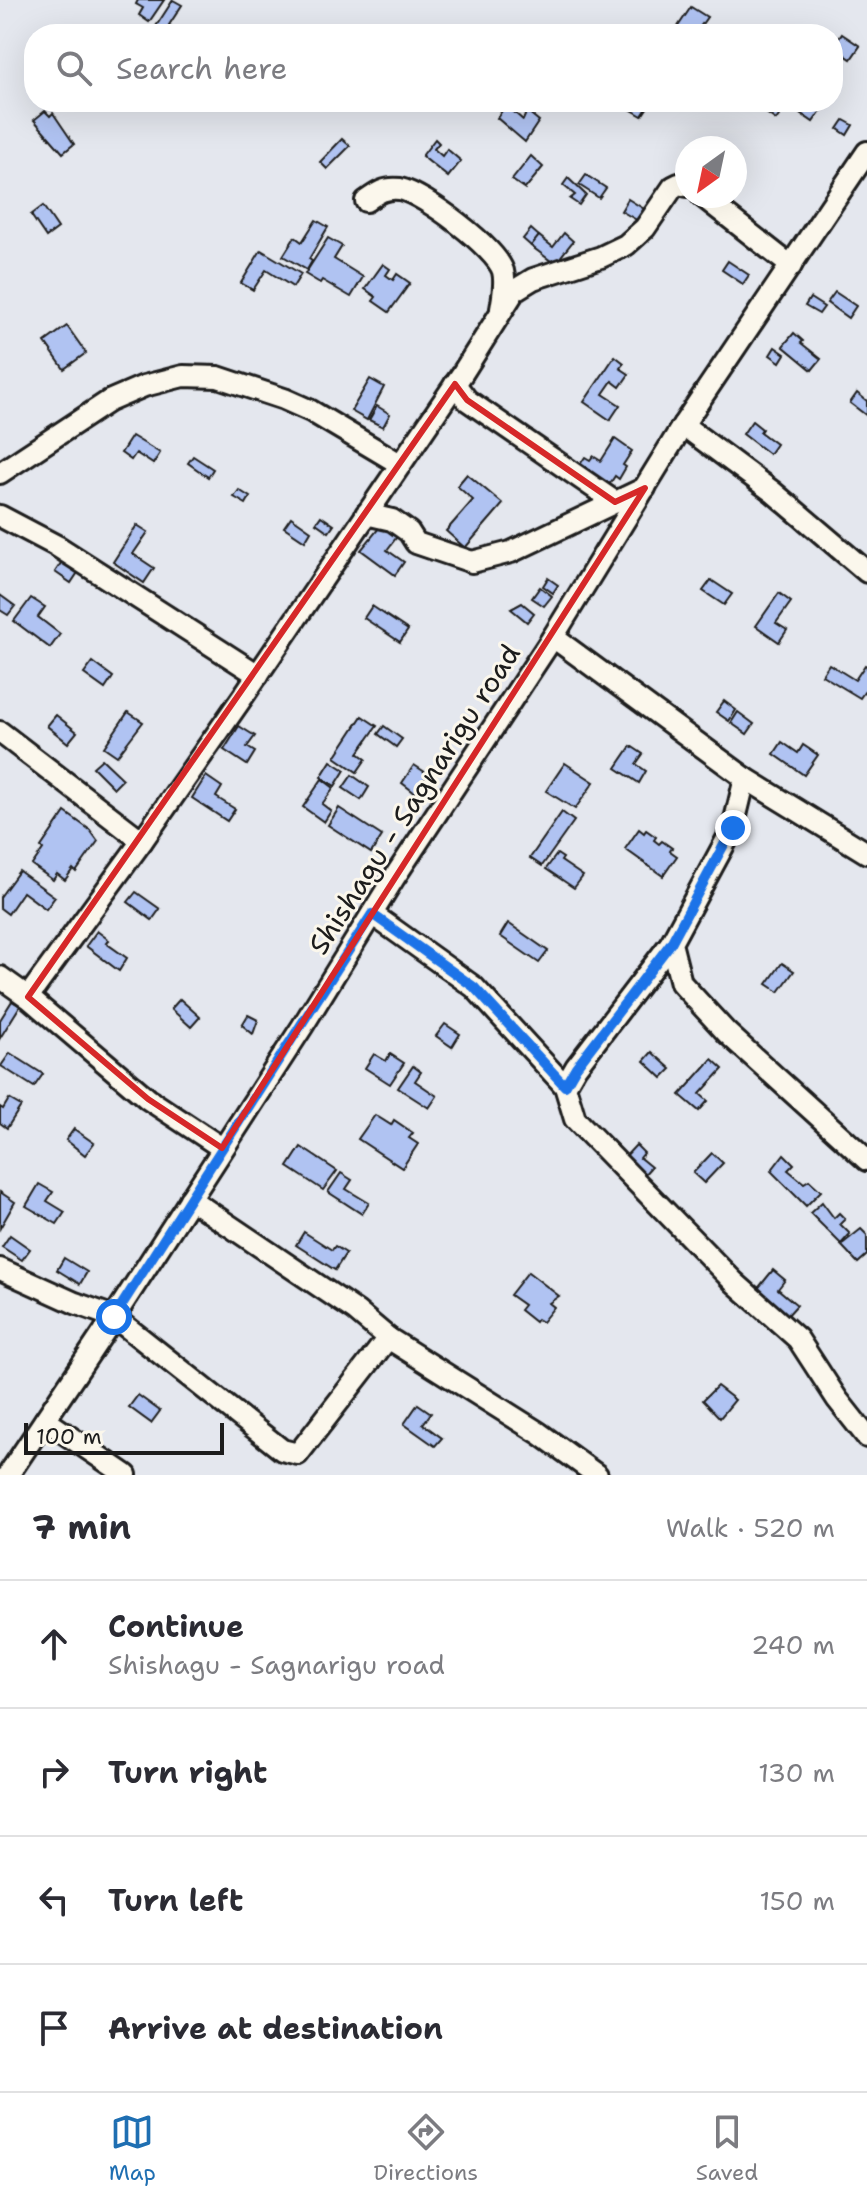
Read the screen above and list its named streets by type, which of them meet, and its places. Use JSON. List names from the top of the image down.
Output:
{
  "streets": {
    "street": ["Shishagu - Sagnarigu road"]
  },
  "scale_bar": "100 m",
  "north": "bottom left",
  "page": {
    "search": "Search here",
    "scale": "100 m",
    "heading": ["7 min", "Walk · 520 m"],
    "list": [
      ["Continue", "Shishagu - Sagnarigu road", "240 m"],
      ["Turn right", "130 m"],
      ["Turn left", "150 m"],
      "Arrive at destination"
    ],
    "nav": ["Map", "Directions", "Saved"]
  }
}
